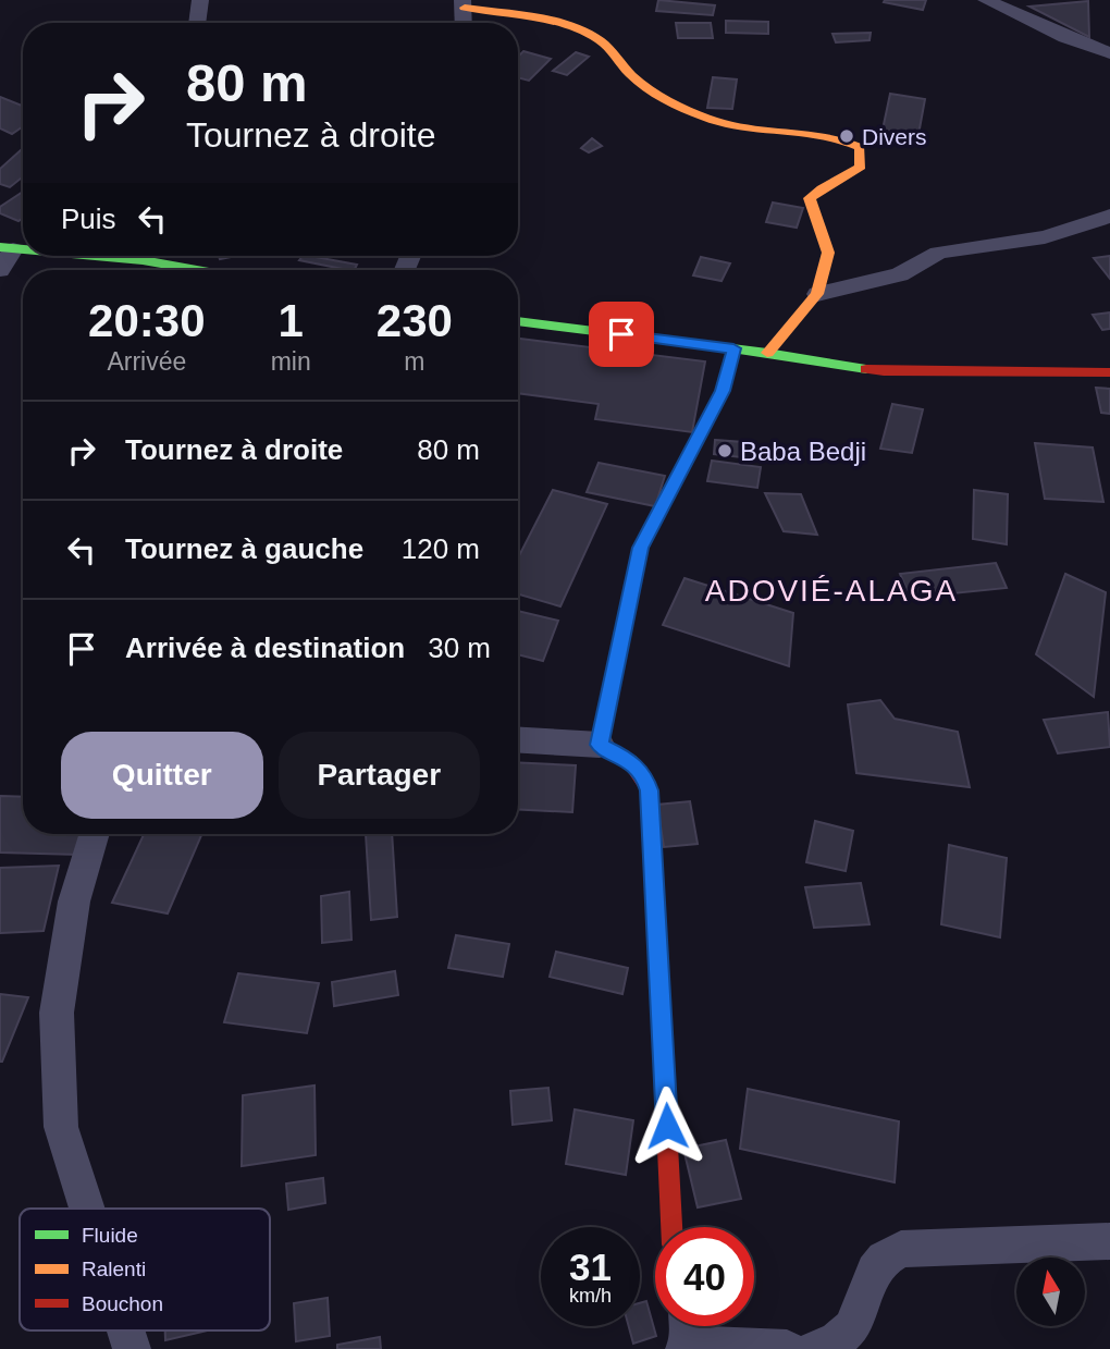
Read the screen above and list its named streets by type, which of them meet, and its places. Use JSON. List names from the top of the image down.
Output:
{
  "districts": ["ADOVIÉ-ALAGA"],
  "places": ["Divers", "Baba Bedji"],
  "legend": ["Fluide", "Ralenti", "Bouchon"],
  "north": "top",
  "page": {
    "turn": ["80 m", "Tournez à droite"],
    "then": "Puis",
    "eta": [
      "20:30",
      "Arrivée",
      "1",
      "min",
      "230",
      "m"
    ],
    "list": [
      {
        "name": "Tournez à droite",
        "value": "80 m"
      },
      {
        "name": "Tournez à gauche",
        "value": "120 m"
      },
      {
        "name": "Arrivée à destination",
        "value": "30 m"
      }
    ],
    "buttons": ["Quitter", "Partager"],
    "speed": "31 km/h",
    "limit": "40"
  }
}
